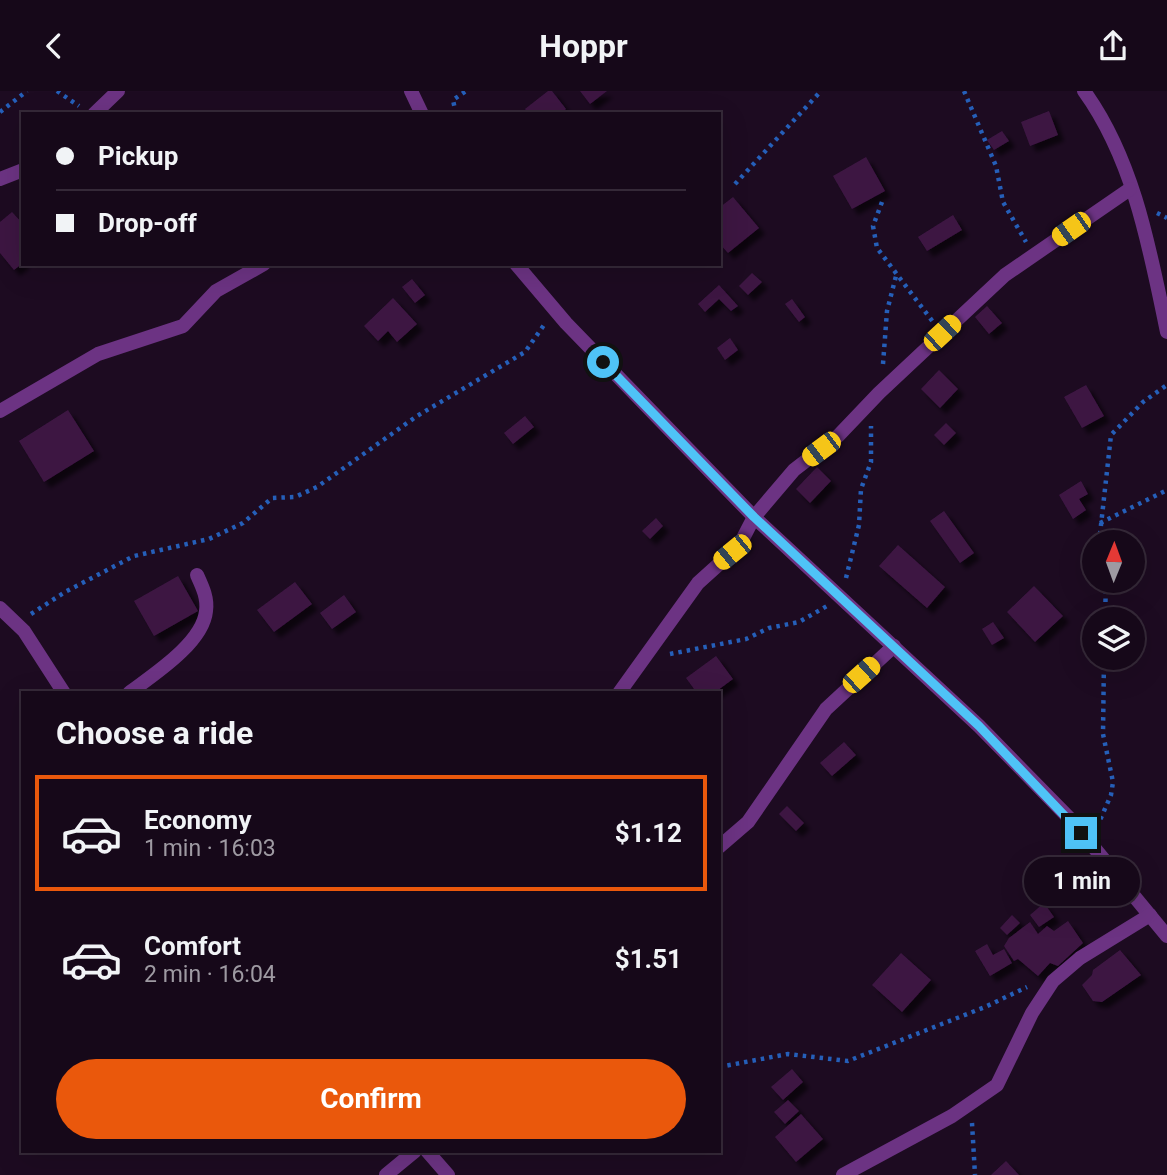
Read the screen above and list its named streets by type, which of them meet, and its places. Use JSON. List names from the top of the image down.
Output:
{
  "north": "top",
  "page": {
    "header": "Hoppr",
    "banner": ["Pickup", "Drop-off"],
    "heading": "Choose a ride",
    "list": [
      {
        "name": "Economy",
        "note": "1 min · 16:03",
        "value": "$1.12"
      },
      {
        "name": "Comfort",
        "note": "2 min · 16:04",
        "value": "$1.51"
      }
    ],
    "bubble": "1 min",
    "buttons": "Confirm"
  }
}
